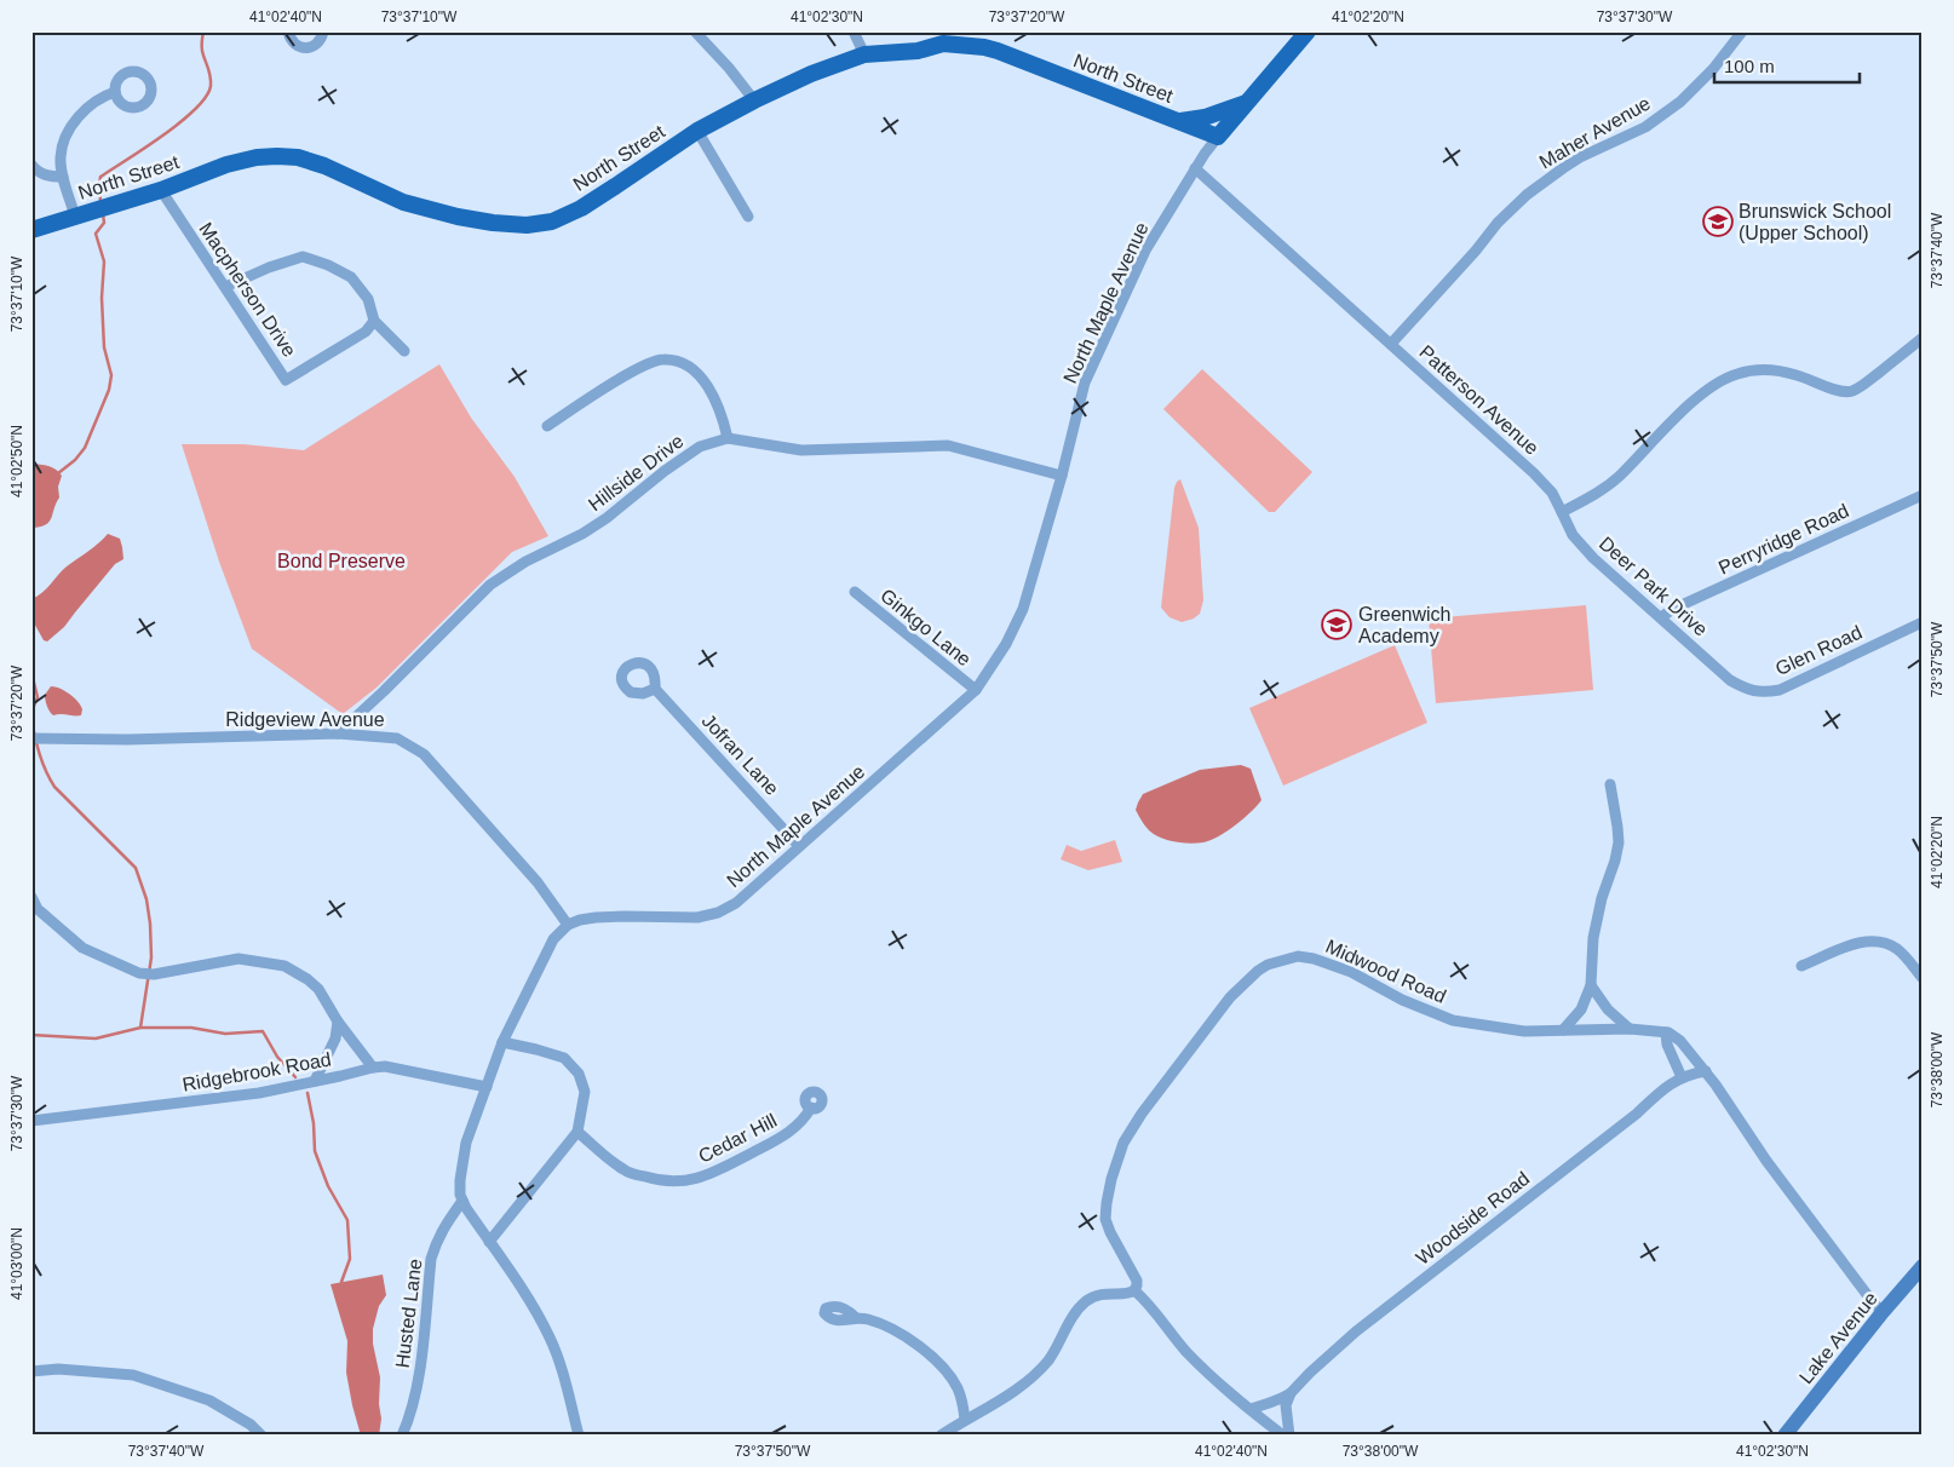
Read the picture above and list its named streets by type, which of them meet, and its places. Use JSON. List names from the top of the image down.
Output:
{
  "streets": {
    "main road": ["North Street", "Lake Avenue"],
    "street": [
      "Maher Avenue",
      "Macpherson Drive",
      "North Maple Avenue",
      "Patterson Avenue",
      "Hillside Drive",
      "Perryridge Road",
      "Deer Park Drive",
      "Ginkgo Lane",
      "Glen Road",
      "Ridgeview Avenue",
      "Jofran Lane",
      "Midwood Road",
      "Ridgebrook Road",
      "Cedar Hill",
      "Woodside Road",
      "Husted Lane"
    ]
  },
  "crossings": [
    ["North Street", "Macpherson Drive"],
    ["North Street", "North Maple Avenue"],
    ["Maher Avenue", "Patterson Avenue"],
    ["North Maple Avenue", "Patterson Avenue"],
    ["North Maple Avenue", "Hillside Drive"],
    ["North Maple Avenue", "Ginkgo Lane"],
    ["North Maple Avenue", "Ridgeview Avenue"],
    ["North Maple Avenue", "Jofran Lane"],
    ["Patterson Avenue", "Deer Park Drive"],
    ["Hillside Drive", "Ridgeview Avenue"],
    ["Perryridge Road", "Deer Park Drive"],
    ["Deer Park Drive", "Glen Road"]
  ],
  "parks": ["Bond Preserve"],
  "places": {
    "school or university": ["Brunswick School (Upper School)", "Greenwich Academy"]
  },
  "scale_bar": "100 m",
  "coordinates": [
    "41°02'40\"N",
    "73°37'10\"W",
    "41°02'30\"N",
    "73°37'20\"W",
    "41°02'20\"N",
    "73°37'30\"W",
    "73°37'40\"W",
    "41°02'50\"N",
    "73°37'50\"W",
    "73°38'00\"W",
    "41°03'00\"N"
  ]
}
